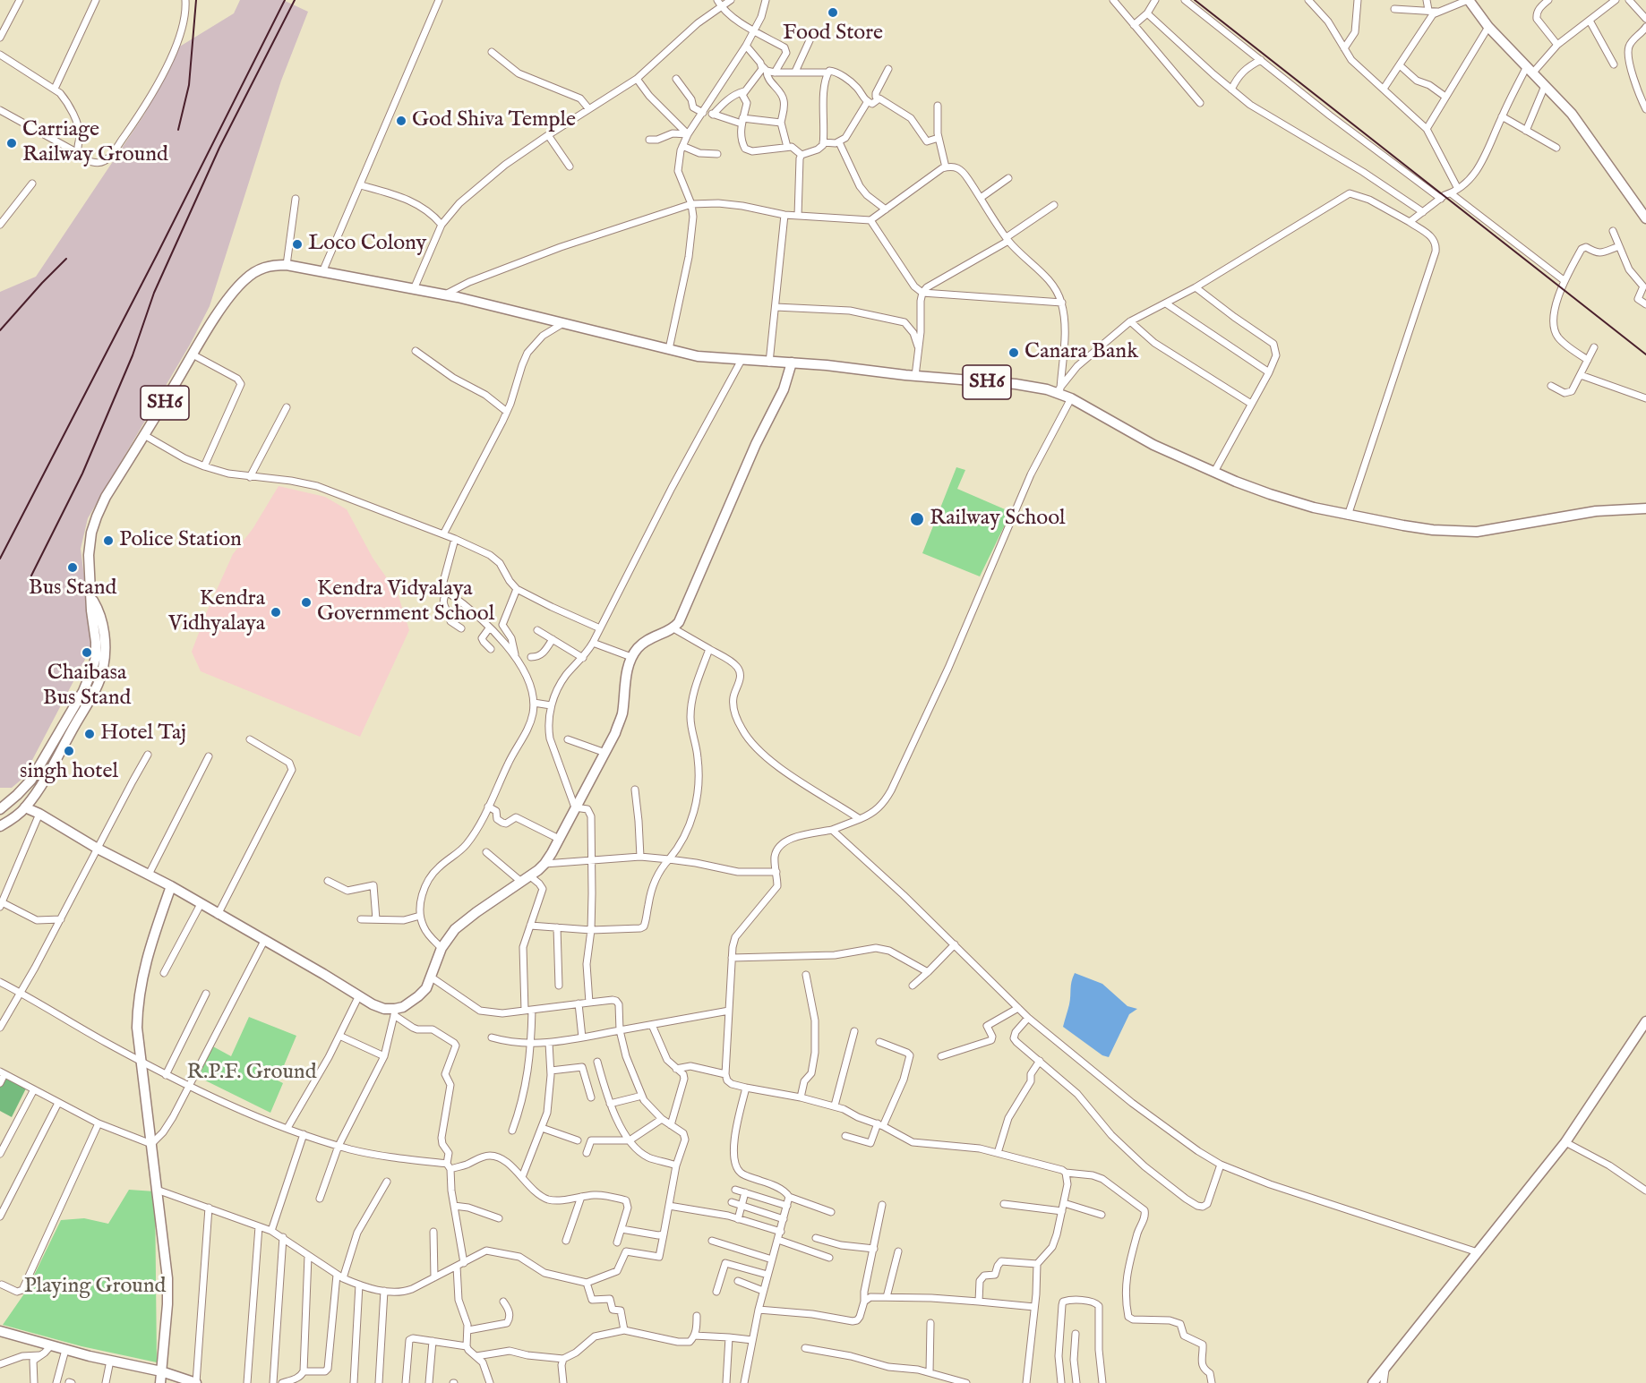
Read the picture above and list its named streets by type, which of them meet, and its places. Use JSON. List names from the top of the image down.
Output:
{
  "streets": {
    "main road": ["SH6"]
  },
  "parks": ["R.P.F. Ground", "Playing Ground"],
  "places": [
    "Food Store",
    "God Shiva Temple",
    "Carriage Railway Ground",
    "Loco Colony",
    "Canara Bank",
    "Railway School",
    "Police Station",
    "Bus Stand",
    "Kendra Vidyalaya Government School",
    "Kendra Vidhyalaya",
    "Chaibasa Bus Stand",
    "Hotel Taj",
    "singh hotel"
  ]
}
